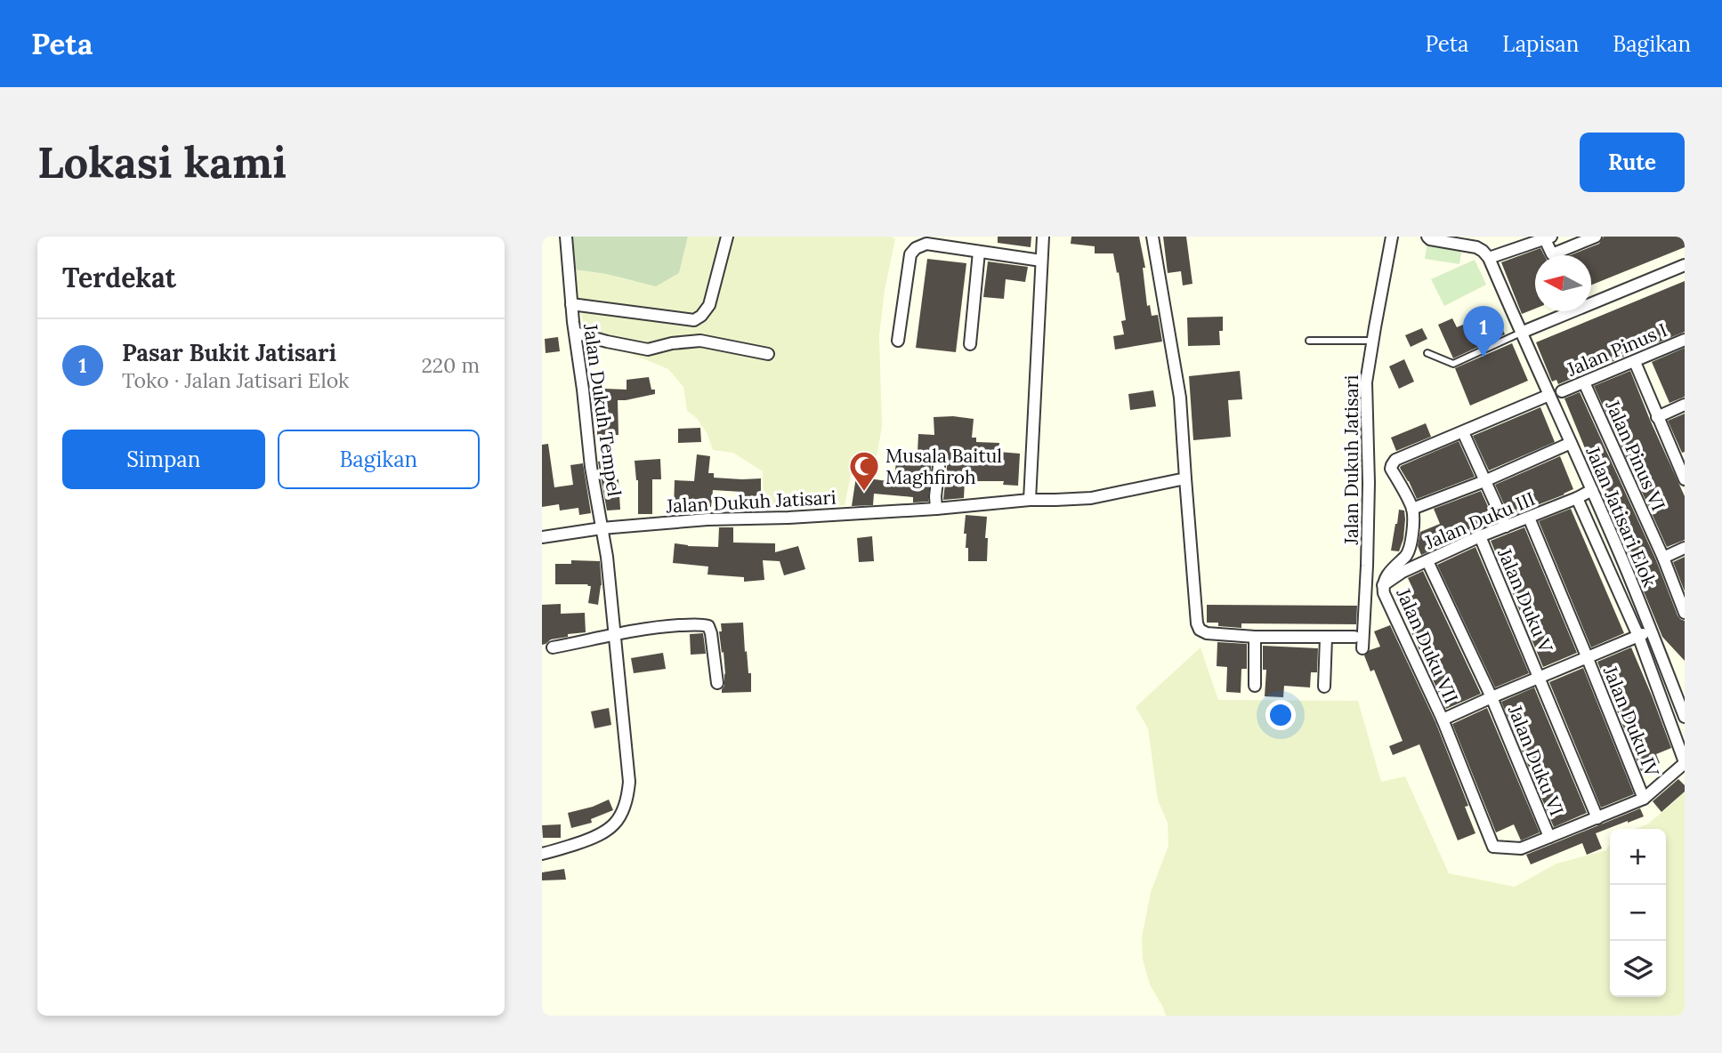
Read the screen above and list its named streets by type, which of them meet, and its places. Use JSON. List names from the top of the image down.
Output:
{
  "streets": {
    "street": [
      "Jalan Pinus I",
      "Jalan Dukuh Tempel",
      "Jalan Pinus VI",
      "Jalan Dukuh Jatisari",
      "Jalan Jatisari Elok",
      "Jalan Duku III",
      "Jalan Duku V",
      "Jalan Duku VII",
      "Jalan Duku IV",
      "Jalan Duku VI"
    ]
  },
  "crossings": [
    ["Jalan Pinus I", "Jalan Pinus VI"],
    ["Jalan Dukuh Tempel", "Jalan Dukuh Jatisari"],
    ["Jalan Jatisari Elok", "Jalan Duku III"],
    ["Jalan Jatisari Elok", "Jalan Duku V"],
    ["Jalan Jatisari Elok", "Jalan Duku VII"],
    ["Jalan Jatisari Elok", "Jalan Duku IV"],
    ["Jalan Jatisari Elok", "Jalan Duku VI"],
    ["Jalan Duku III", "Jalan Duku V"],
    ["Jalan Duku III", "Jalan Duku VII"],
    ["Jalan Duku III", "Jalan Duku IV"],
    ["Jalan Duku III", "Jalan Duku VI"],
    ["Jalan Duku V", "Jalan Duku IV"],
    ["Jalan Duku V", "Jalan Duku VI"],
    ["Jalan Duku VII", "Jalan Duku VI"]
  ],
  "places": {
    "mosque": ["Musala Baitul Maghfiroh"]
  },
  "north": "left",
  "page": {
    "header": "Peta",
    "nav": ["Peta", "Lapisan", "Bagikan"],
    "buttons": [
      "Rute",
      ["Simpan", "Bagikan"]
    ],
    "title": "Lokasi kami",
    "heading": "Terdekat",
    "pins": "1",
    "list": [
      {
        "mark": "1",
        "name": "Pasar Bukit Jatisari",
        "note": "Toko · Jalan Jatisari Elok",
        "value": "220 m"
      }
    ],
    "map_buttons": ["+", "−"]
  }
}
